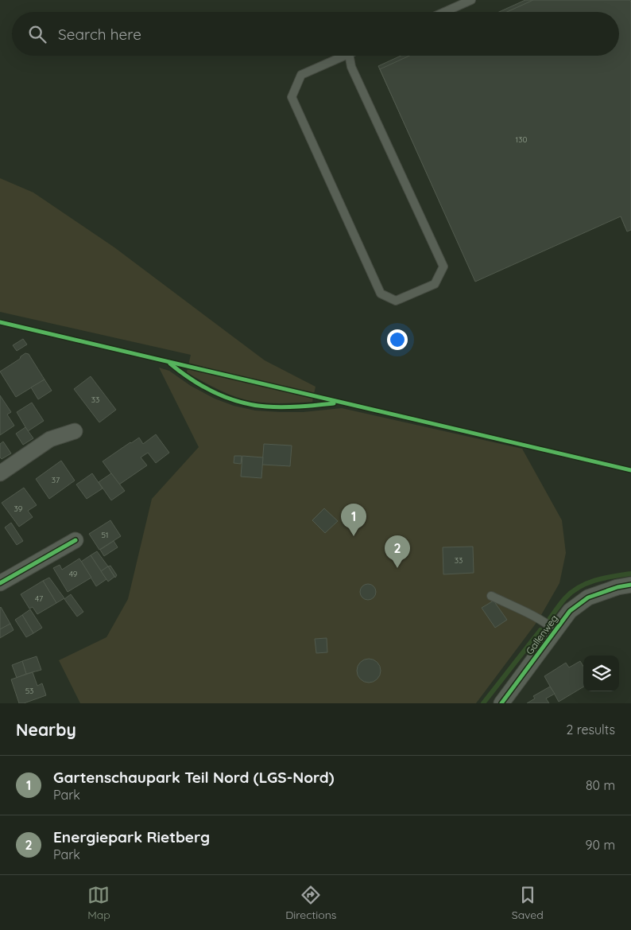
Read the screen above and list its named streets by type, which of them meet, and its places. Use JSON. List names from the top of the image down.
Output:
{
  "streets": {
    "street": ["Gallenweg"]
  },
  "house_numbers": [
    "130",
    "33",
    "37",
    "39",
    "51",
    "33",
    "49",
    "47",
    "53"
  ],
  "page": {
    "search": "Search here",
    "pins": ["1", "2"],
    "heading": ["Nearby", "2 results"],
    "list": [
      {
        "mark": "1",
        "name": "Gartenschaupark Teil Nord (LGS-Nord)",
        "note": "Park",
        "value": "80 m"
      },
      {
        "mark": "2",
        "name": "Energiepark Rietberg",
        "note": "Park",
        "value": "90 m"
      }
    ],
    "nav": ["Map", "Directions", "Saved"]
  }
}
